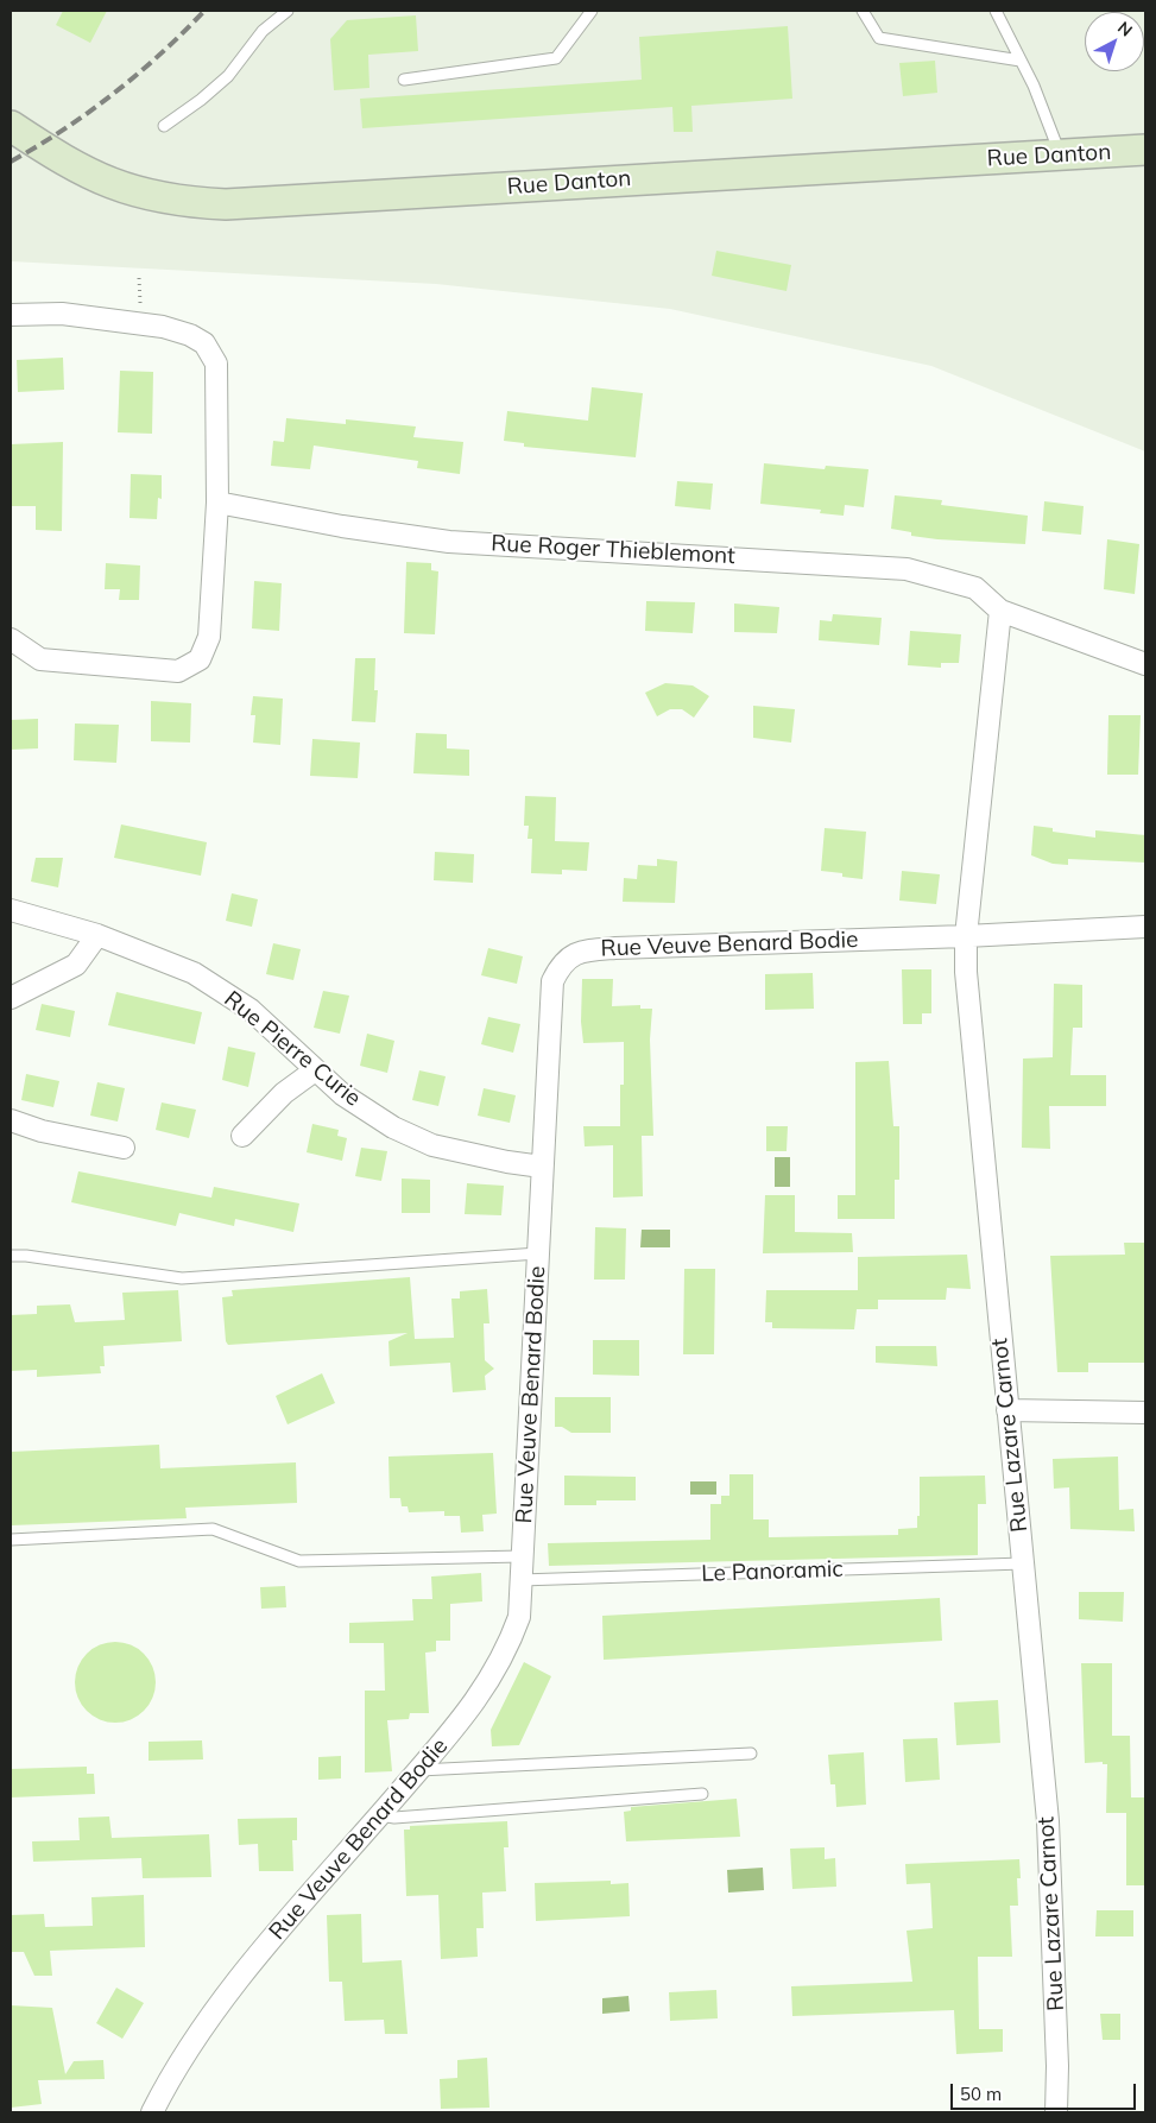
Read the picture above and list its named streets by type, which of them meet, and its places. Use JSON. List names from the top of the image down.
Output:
{
  "streets": {
    "street": [
      "Rue Danton",
      "Rue Roger Thieblemont",
      "Rue Veuve Benard Bodie",
      "Rue Pierre Curie",
      "Rue Lazare Carnot"
    ],
    "lane": ["Le Panoramic"]
  },
  "crossings": [
    ["Rue Veuve Benard Bodie", "Rue Pierre Curie"],
    ["Rue Veuve Benard Bodie", "Rue Lazare Carnot"],
    ["Rue Veuve Benard Bodie", "Le Panoramic"],
    ["Rue Lazare Carnot", "Le Panoramic"]
  ],
  "scale_bar": "50 m",
  "north": "top right"
}
